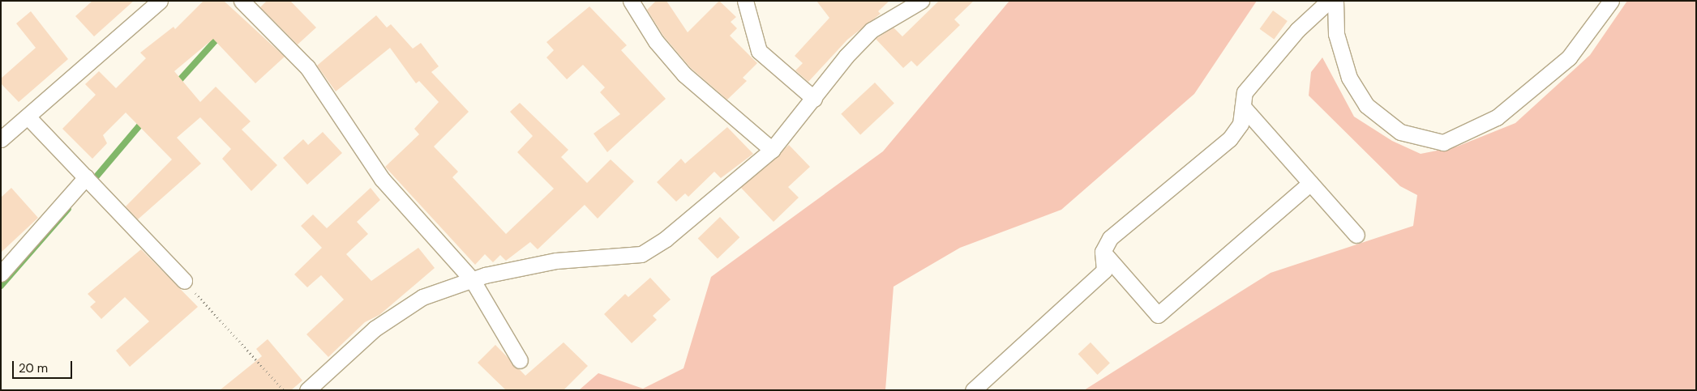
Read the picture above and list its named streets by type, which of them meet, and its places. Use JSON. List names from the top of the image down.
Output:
{
  "scale_bar": "20 m"
}
